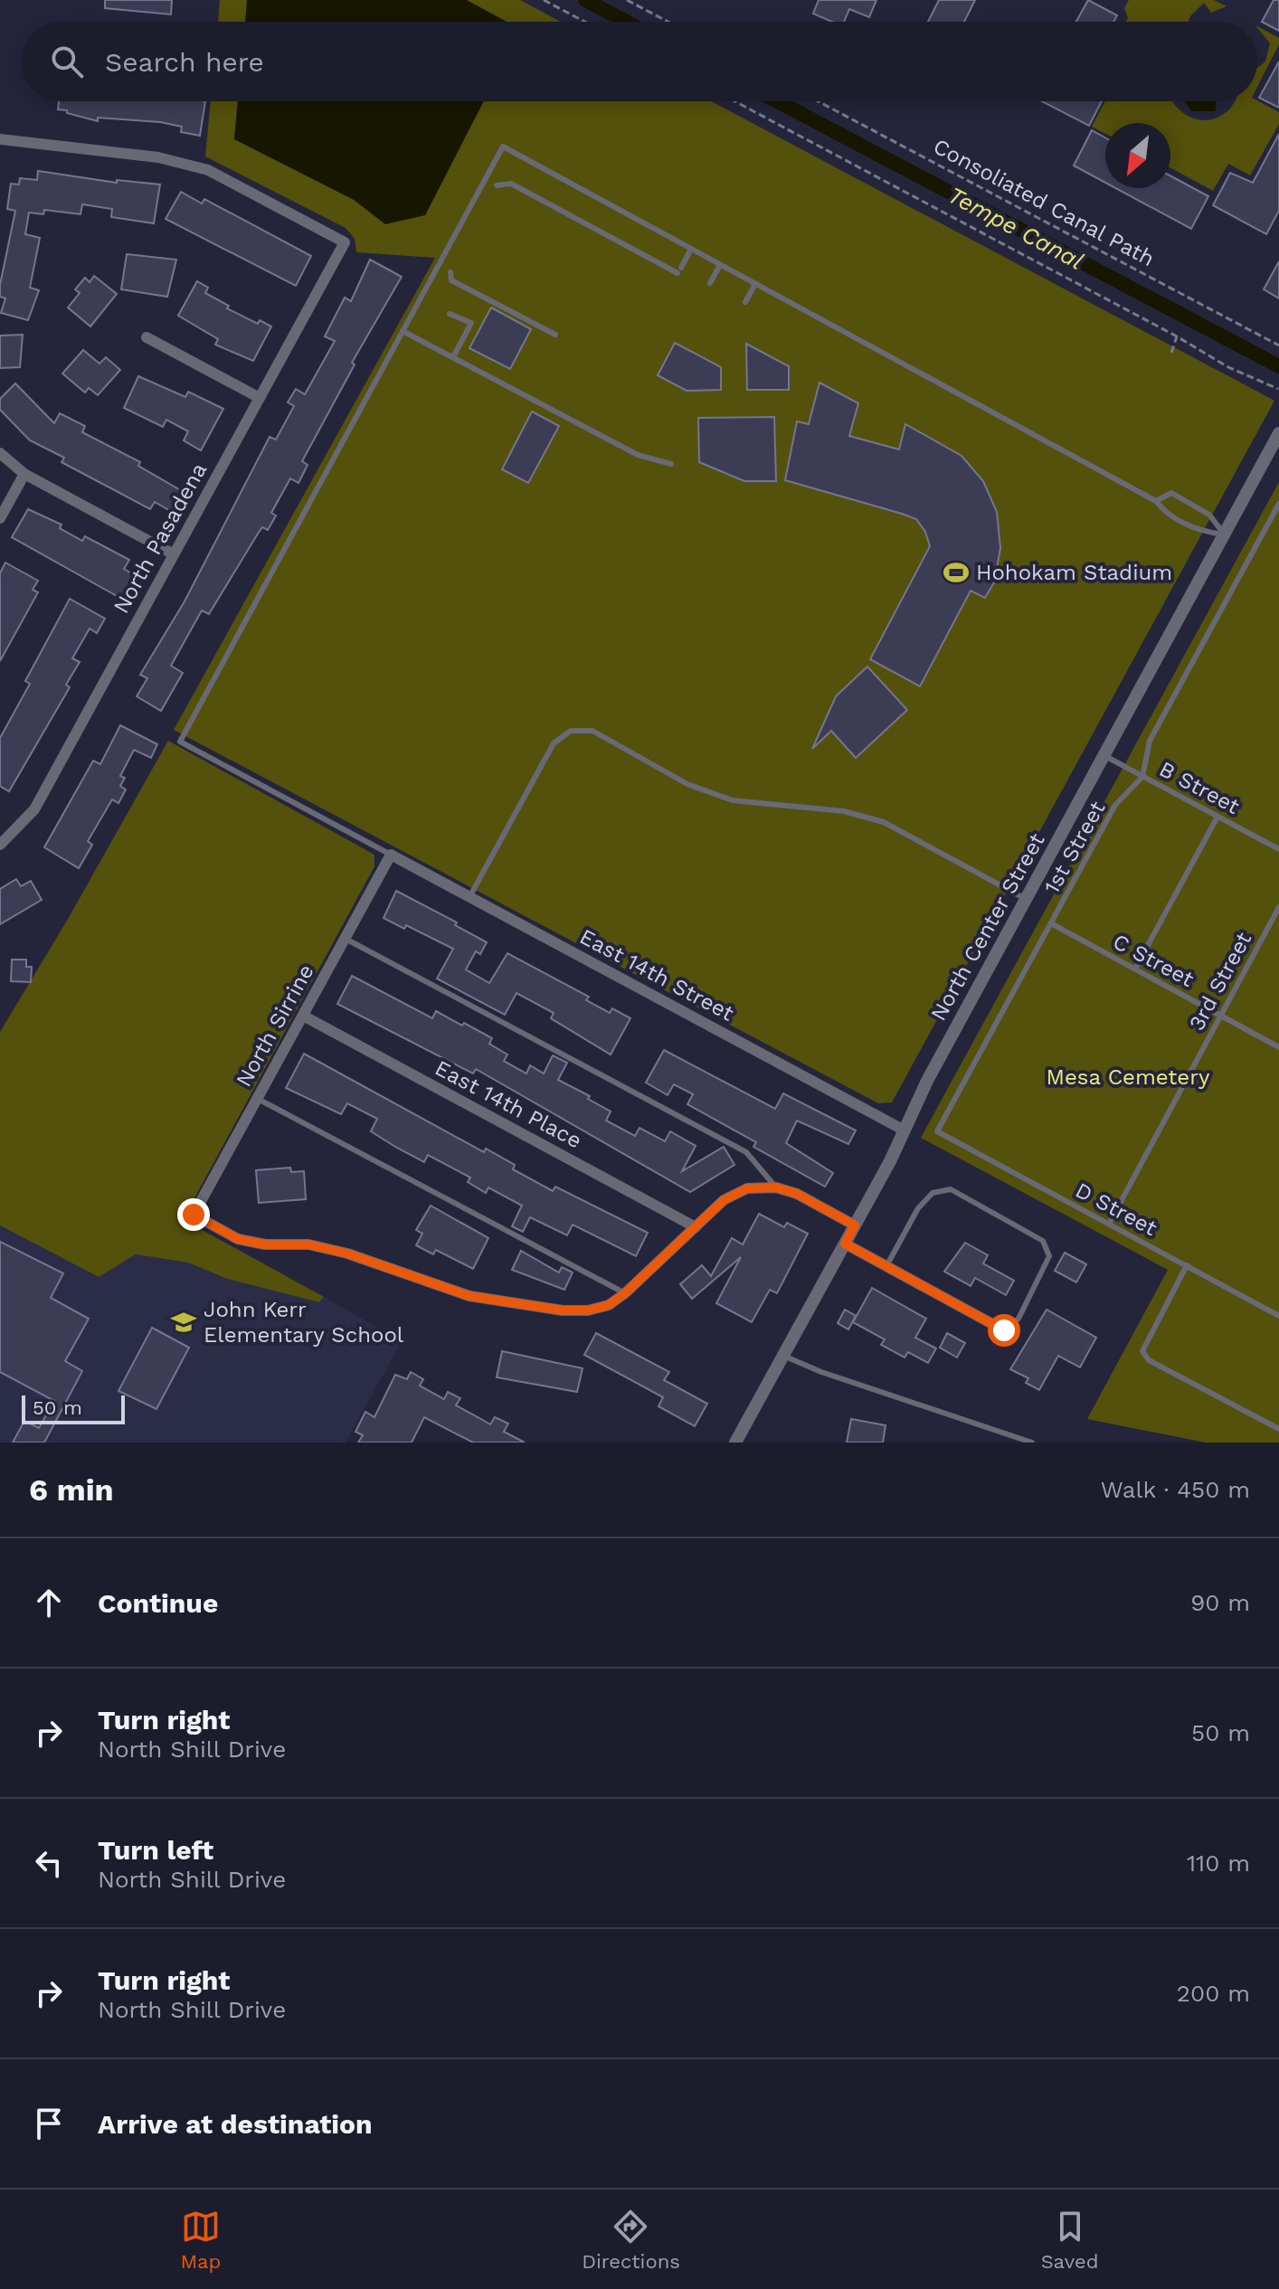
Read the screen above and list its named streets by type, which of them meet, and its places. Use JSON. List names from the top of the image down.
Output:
{
  "streets": {
    "street": [
      "North Pasadena",
      "North Center Street",
      "East 14th Street",
      "North Sirrine",
      "East 14th Place"
    ],
    "lane": [
      "B Street",
      "1st Street",
      "C Street",
      "3rd Street",
      "D Street"
    ],
    "path": ["Consoliated Canal Path"]
  },
  "crossings": [
    ["B Street", "1st Street"],
    ["B Street", "North Center Street"],
    ["1st Street", "C Street"],
    ["1st Street", "D Street"],
    ["North Center Street", "East 14th Street"],
    ["C Street", "3rd Street"],
    ["East 14th Street", "North Sirrine"],
    ["3rd Street", "D Street"],
    ["North Sirrine", "East 14th Place"]
  ],
  "water": ["Tempe Canal"],
  "parks": ["Mesa Cemetery"],
  "places": {
    "sports": ["Hohokam Stadium"],
    "school or university": ["John Kerr Elementary School"]
  },
  "scale_bar": "50 m",
  "north": "bottom left",
  "page": {
    "search": "Search here",
    "scale": "50 m",
    "heading": ["6 min", "Walk · 450 m"],
    "list": [
      ["Continue", "90 m"],
      ["Turn right", "North Shill Drive", "50 m"],
      ["Turn left", "North Shill Drive", "110 m"],
      ["Turn right", "North Shill Drive", "200 m"],
      "Arrive at destination"
    ],
    "nav": ["Map", "Directions", "Saved"]
  }
}
